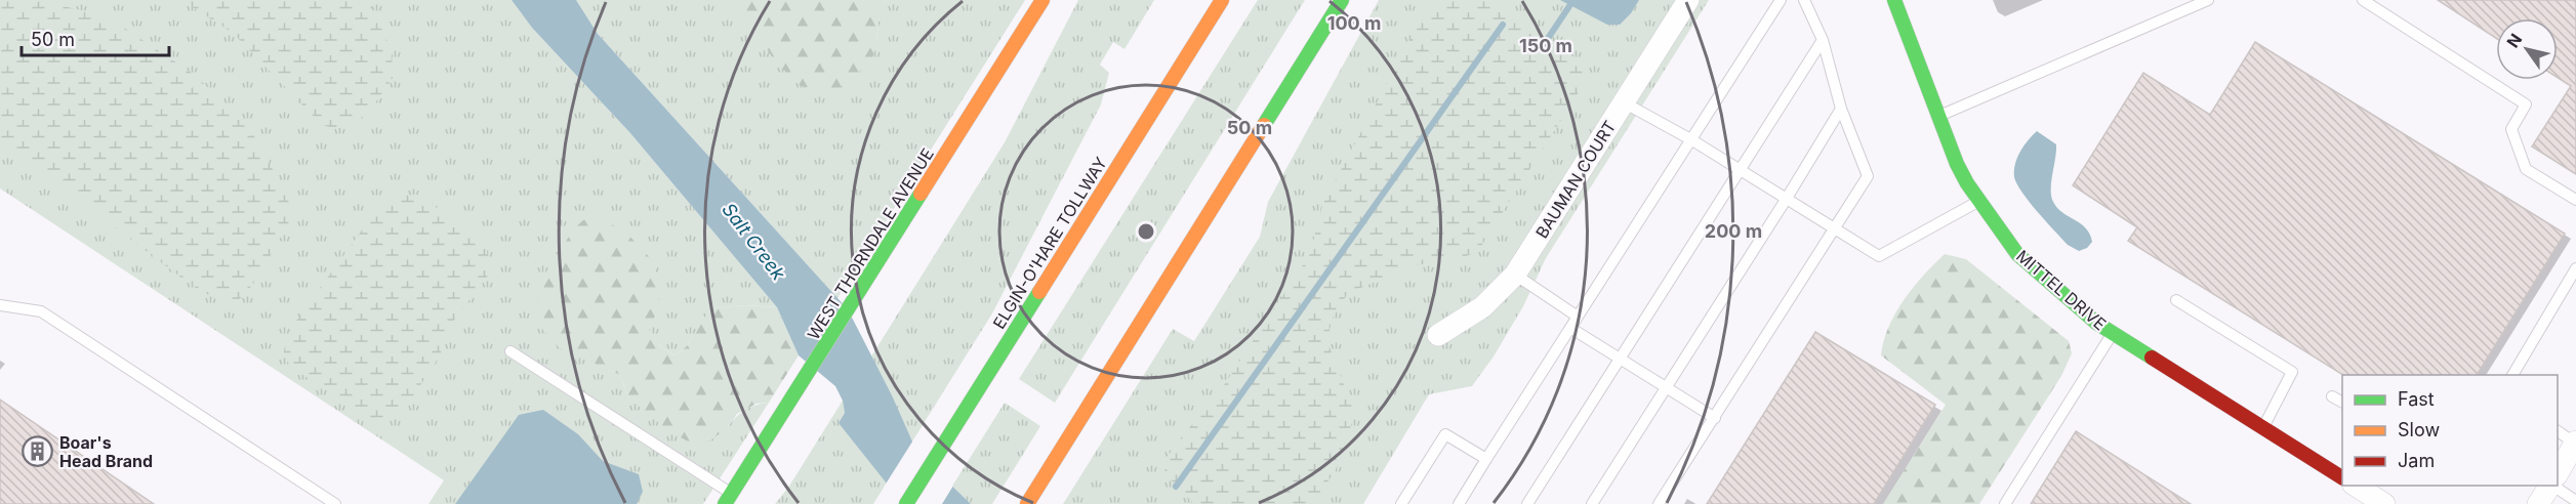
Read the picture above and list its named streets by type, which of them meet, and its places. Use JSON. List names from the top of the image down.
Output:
{
  "streets": {
    "main road": ["ELGIN-O'HARE TOLLWAY", "WEST THORNDALE AVENUE", "MITTEL DRIVE"],
    "street": ["BAUMAN COURT"]
  },
  "water": ["Salt Creek"],
  "places": {
    "building": ["Boar's Head Brand"]
  },
  "legend": ["Fast", "Slow", "Jam"],
  "scale_bar": "50 m",
  "north": "top left",
  "rings": [
    "100 m",
    "150 m",
    "50 m",
    "200 m"
  ]
}
